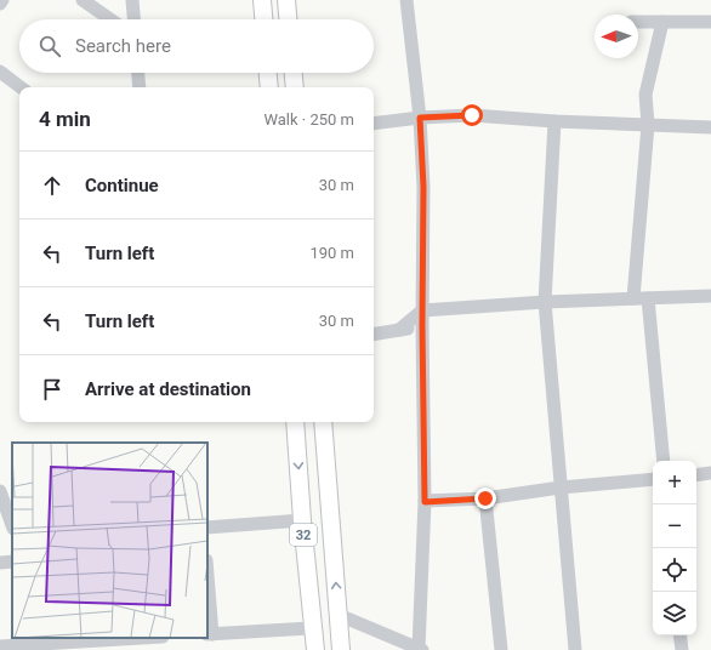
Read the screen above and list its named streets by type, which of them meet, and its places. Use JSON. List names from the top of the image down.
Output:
{
  "streets": {
    "main road": ["32"]
  },
  "north": "left",
  "page": {
    "search": "Search here",
    "heading": ["4 min", "Walk · 250 m"],
    "list": [
      ["Continue", "30 m"],
      ["Turn left", "190 m"],
      ["Turn left", "30 m"],
      "Arrive at destination"
    ],
    "map_buttons": ["+", "−"]
  }
}
